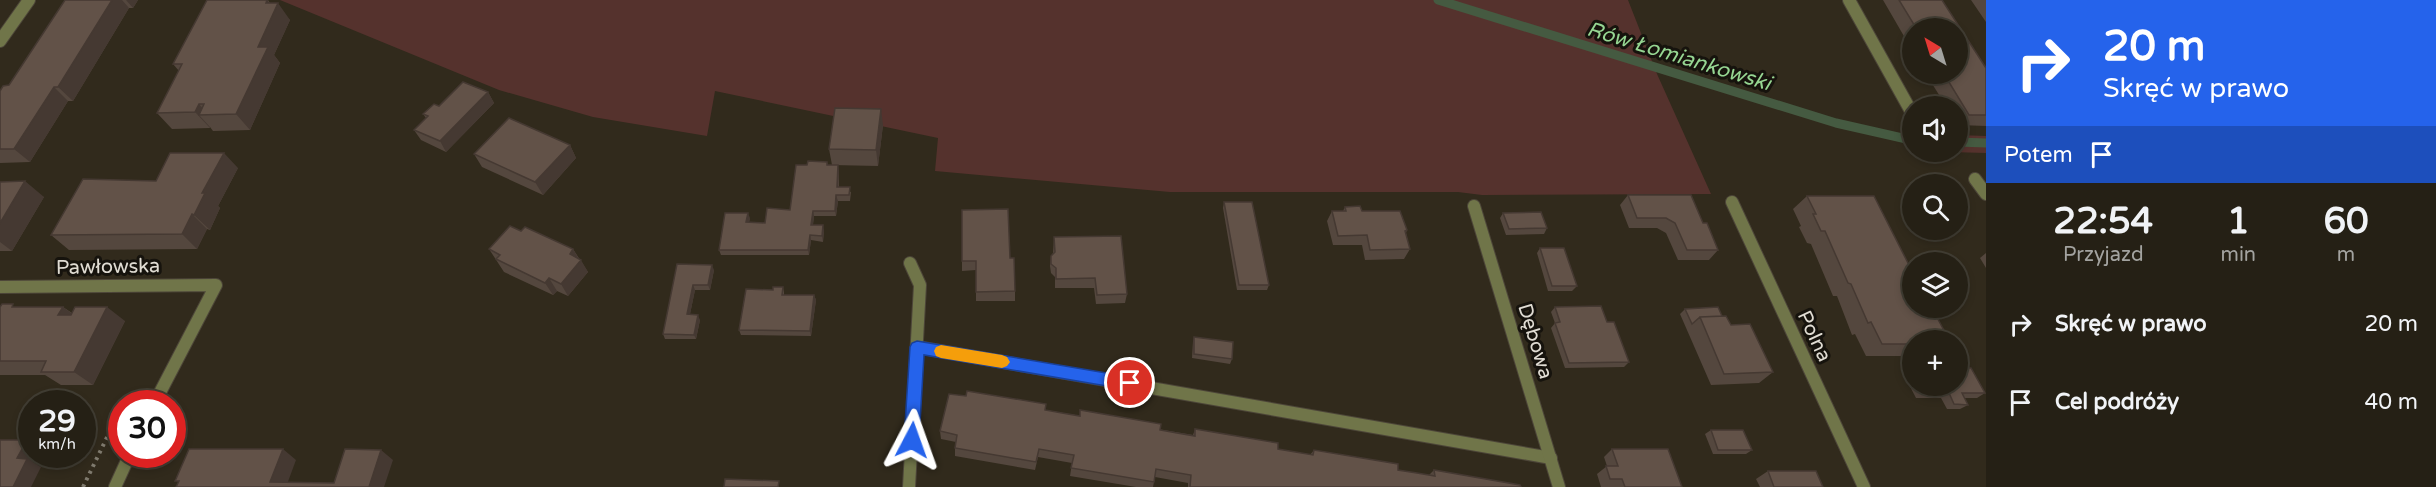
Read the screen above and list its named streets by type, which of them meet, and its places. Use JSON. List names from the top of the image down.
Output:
{
  "streets": {
    "street": ["Pawłowska", "Polna", "Dębowa"]
  },
  "water": ["Rów Łomiankowski"],
  "north": "top left",
  "page": {
    "turn": ["20 m", "Skręć w prawo"],
    "map_buttons": "+",
    "then": "Potem",
    "eta": [
      "22:54",
      "Przyjazd",
      "1",
      "min",
      "60",
      "m"
    ],
    "list": [
      {
        "name": "Skręć w prawo",
        "value": "20 m"
      },
      {
        "name": "Cel podróży",
        "value": "40 m"
      }
    ],
    "speed": "29 km/h",
    "limit": "30"
  }
}
